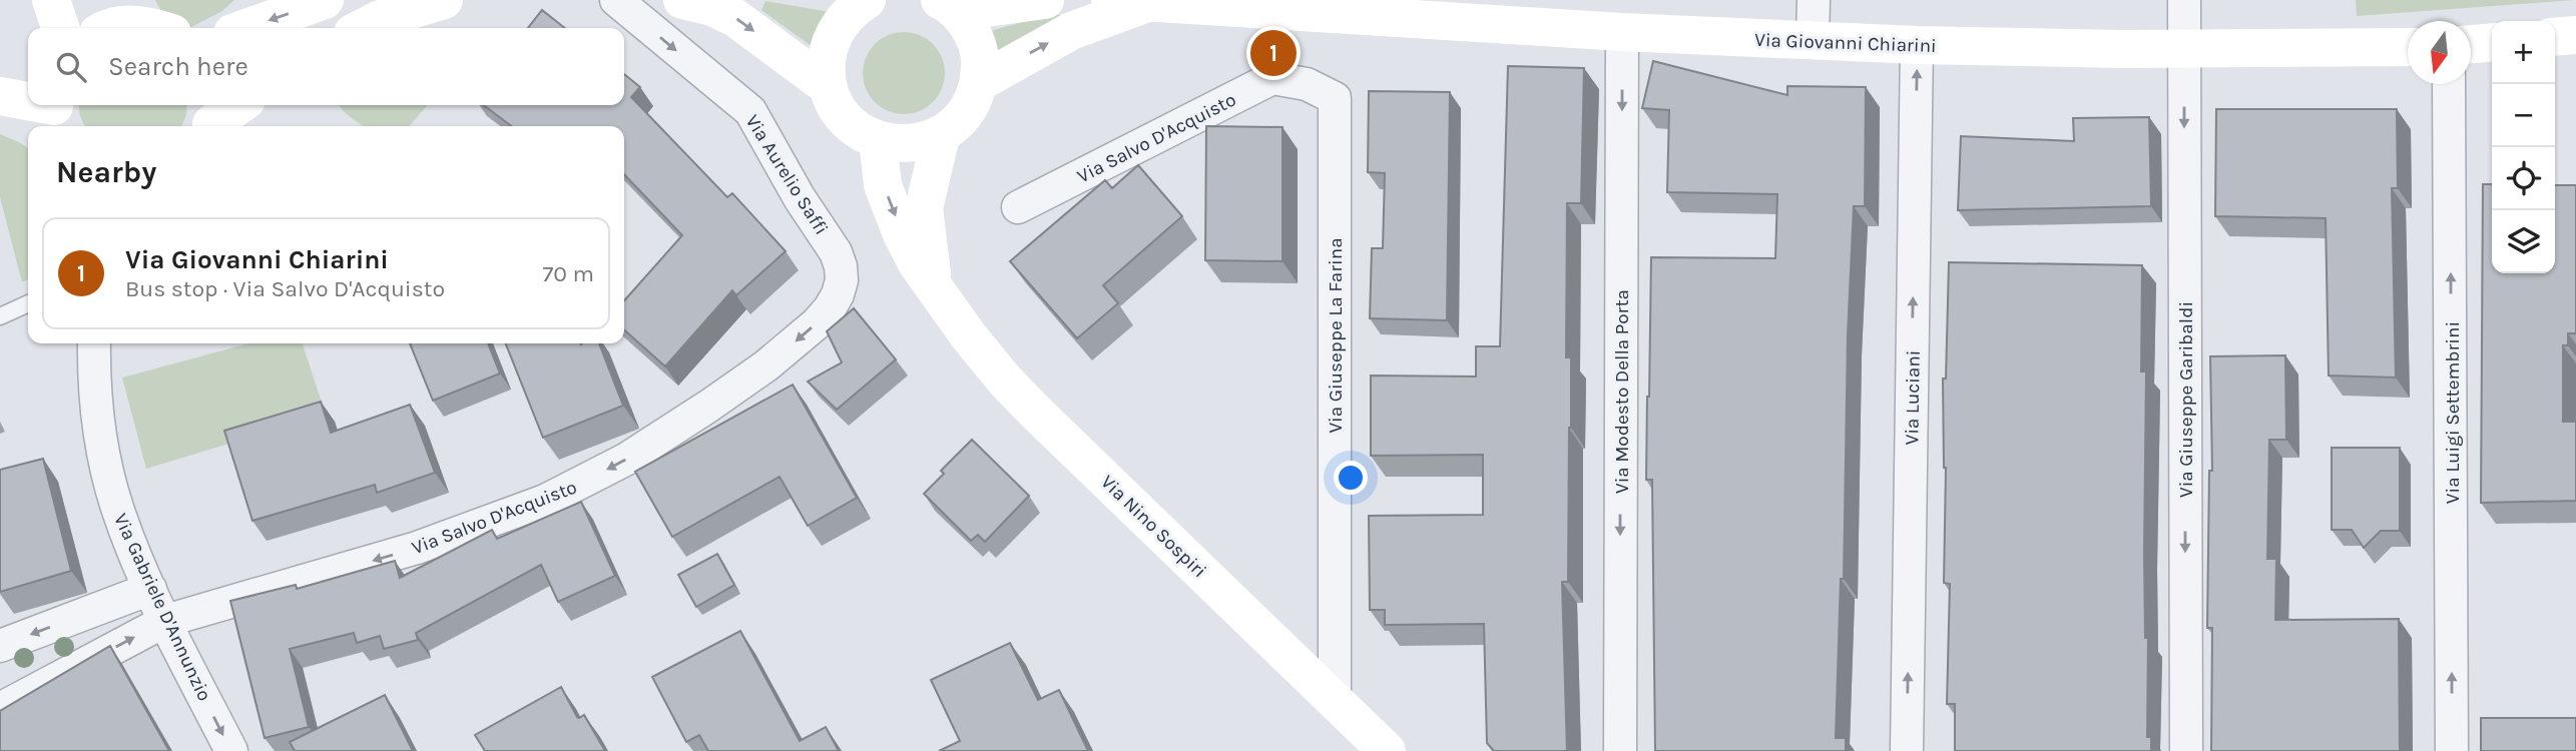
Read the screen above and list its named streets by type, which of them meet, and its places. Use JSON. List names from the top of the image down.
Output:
{
  "streets": {
    "main road": ["Via Giovanni Chiarini", "Via Nino Sospiri"],
    "street": [
      "Via Salvo D'Acquisto",
      "Via Aurelio Saffi",
      "Via Giuseppe La Farina",
      "Via Modesto Della Porta",
      "Via Luciani",
      "Via Giuseppe Garibaldi",
      "Via Luigi Settembrini",
      "Via Gabriele D'Annunzio"
    ]
  },
  "crossings": [
    ["Via Giovanni Chiarini", "Via Modesto Della Porta"],
    ["Via Giovanni Chiarini", "Via Luciani"],
    ["Via Giovanni Chiarini", "Via Giuseppe Garibaldi"],
    ["Via Salvo D'Acquisto", "Via Aurelio Saffi"],
    ["Via Salvo D'Acquisto", "Via Giuseppe La Farina"],
    ["Via Salvo D'Acquisto", "Via Gabriele D'Annunzio"],
    ["Via Giuseppe La Farina", "Via Nino Sospiri"]
  ],
  "one_way": [
    "Via Aurelio Saffi",
    "Via Modesto Della Porta",
    "Via Luciani",
    "Via Giuseppe Garibaldi",
    "Via Luigi Settembrini"
  ],
  "north": "bottom",
  "page": {
    "map_buttons": ["+", "−"],
    "pins": "1",
    "search": "Search here",
    "heading": "Nearby",
    "list": [
      {
        "mark": "1",
        "name": "Via Giovanni Chiarini",
        "note": "Bus stop · Via Salvo D'Acquisto",
        "value": "70 m"
      }
    ]
  }
}
